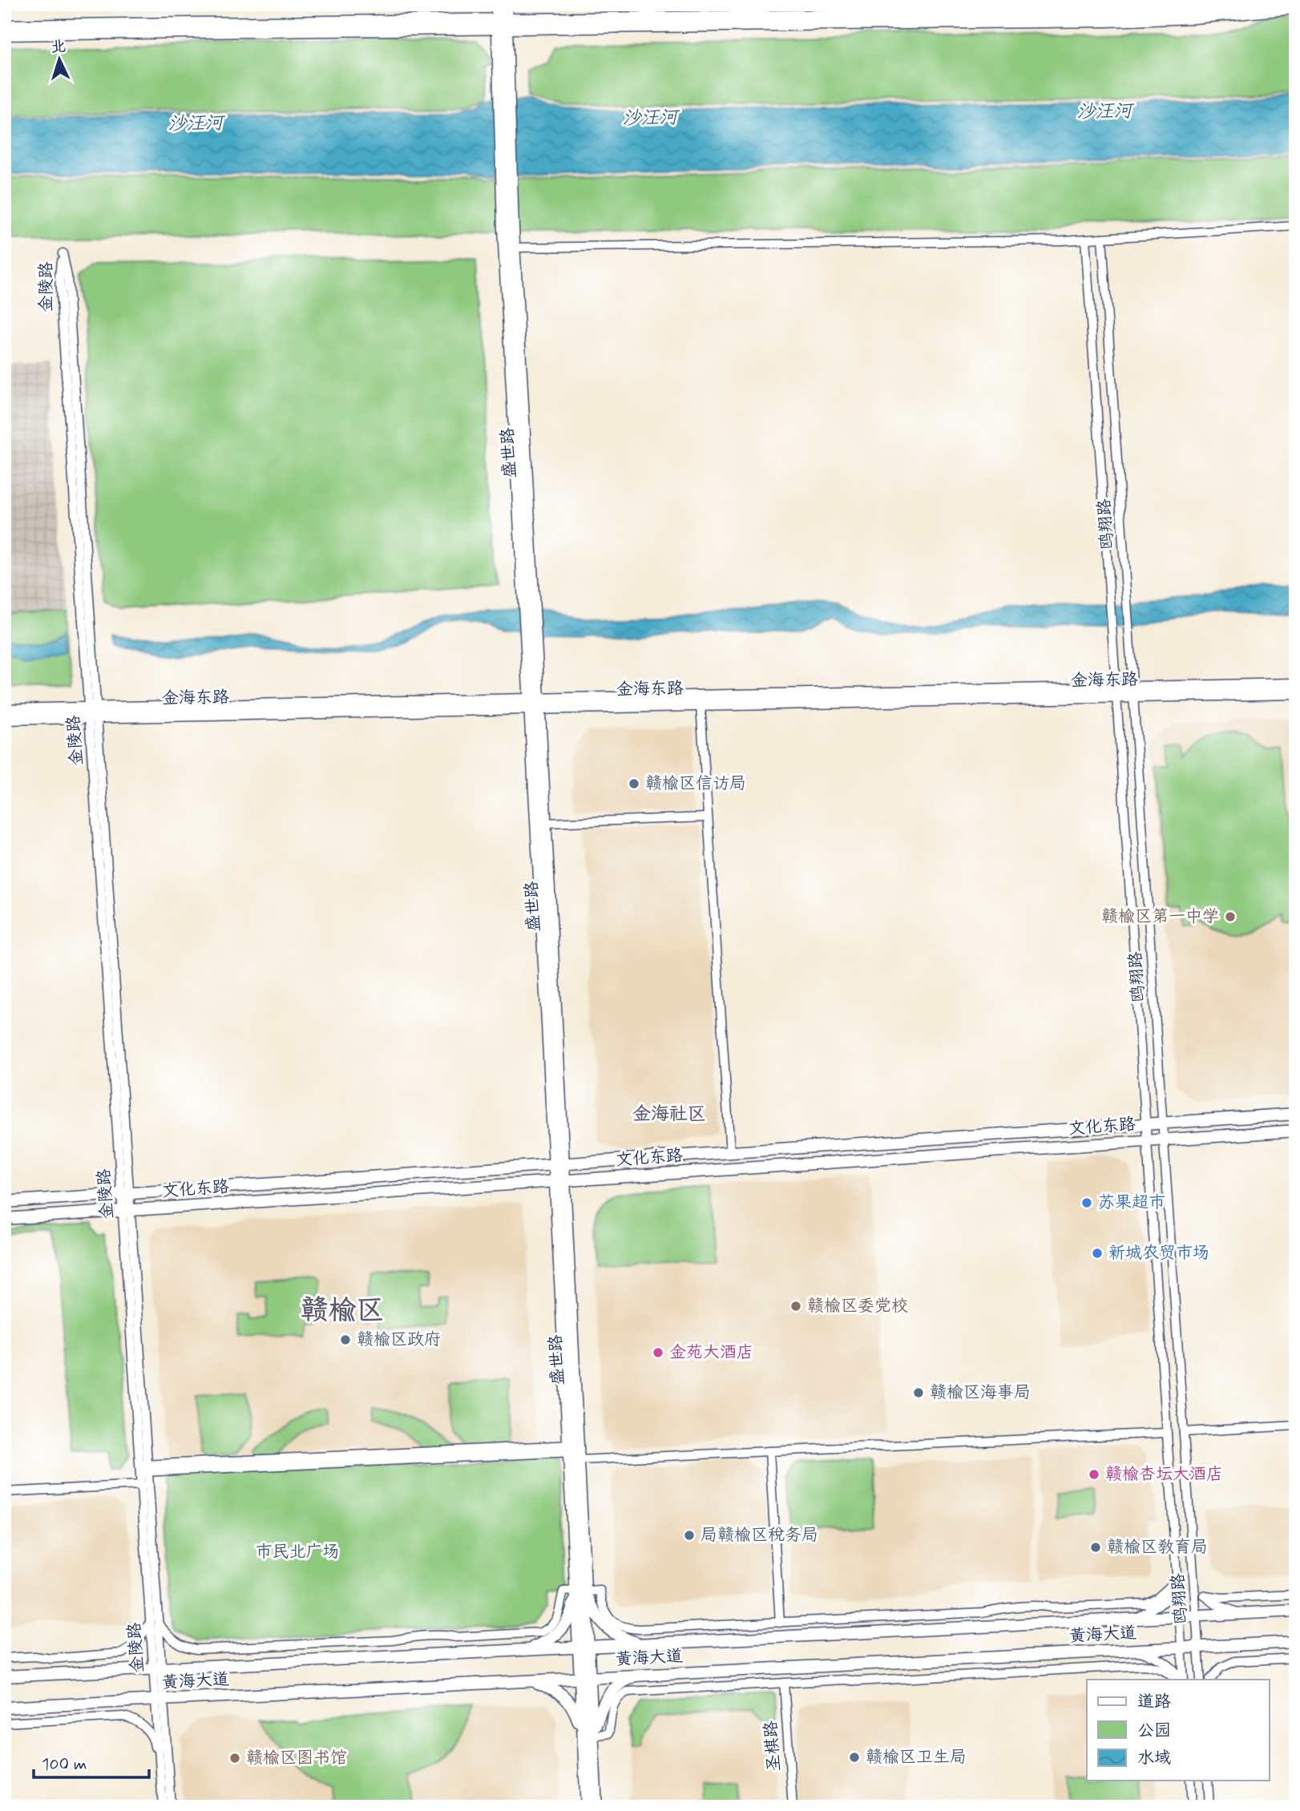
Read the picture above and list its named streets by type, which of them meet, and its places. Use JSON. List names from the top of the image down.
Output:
{
  "streets": {
    "main road": [
      "盛世路",
      "金海东路",
      "文化东路",
      "黄海大道"
    ],
    "street": ["金陵路", "鸥翔路", "圣棋路"]
  },
  "crossings": [
    ["金陵路", "金海东路"],
    ["金陵路", "文化东路"],
    ["金陵路", "黄海大道"],
    ["盛世路", "金海东路"],
    ["盛世路", "文化东路"],
    ["盛世路", "黄海大道"],
    ["鸥翔路", "金海东路"],
    ["鸥翔路", "文化东路"],
    ["鸥翔路", "黄海大道"]
  ],
  "districts": ["金海社区", "赣榆区"],
  "water": ["沙汪河"],
  "parks": ["市民北广场"],
  "places": [
    "赣榆区信访局",
    "赣榆区第一中学",
    "苏果超市",
    "新城农贸市场",
    "赣榆区委党校",
    "赣榆区政府",
    "金苑大酒店",
    "赣榆区海事局",
    "赣榆杏坛大酒店",
    "局赣榆区税务局",
    "赣榆区教育局",
    "赣榆区卫生局",
    "赣榆区图书馆"
  ],
  "legend": ["道路", "公园", "水域"],
  "scale_bar": "100 m",
  "north": "top"
}
